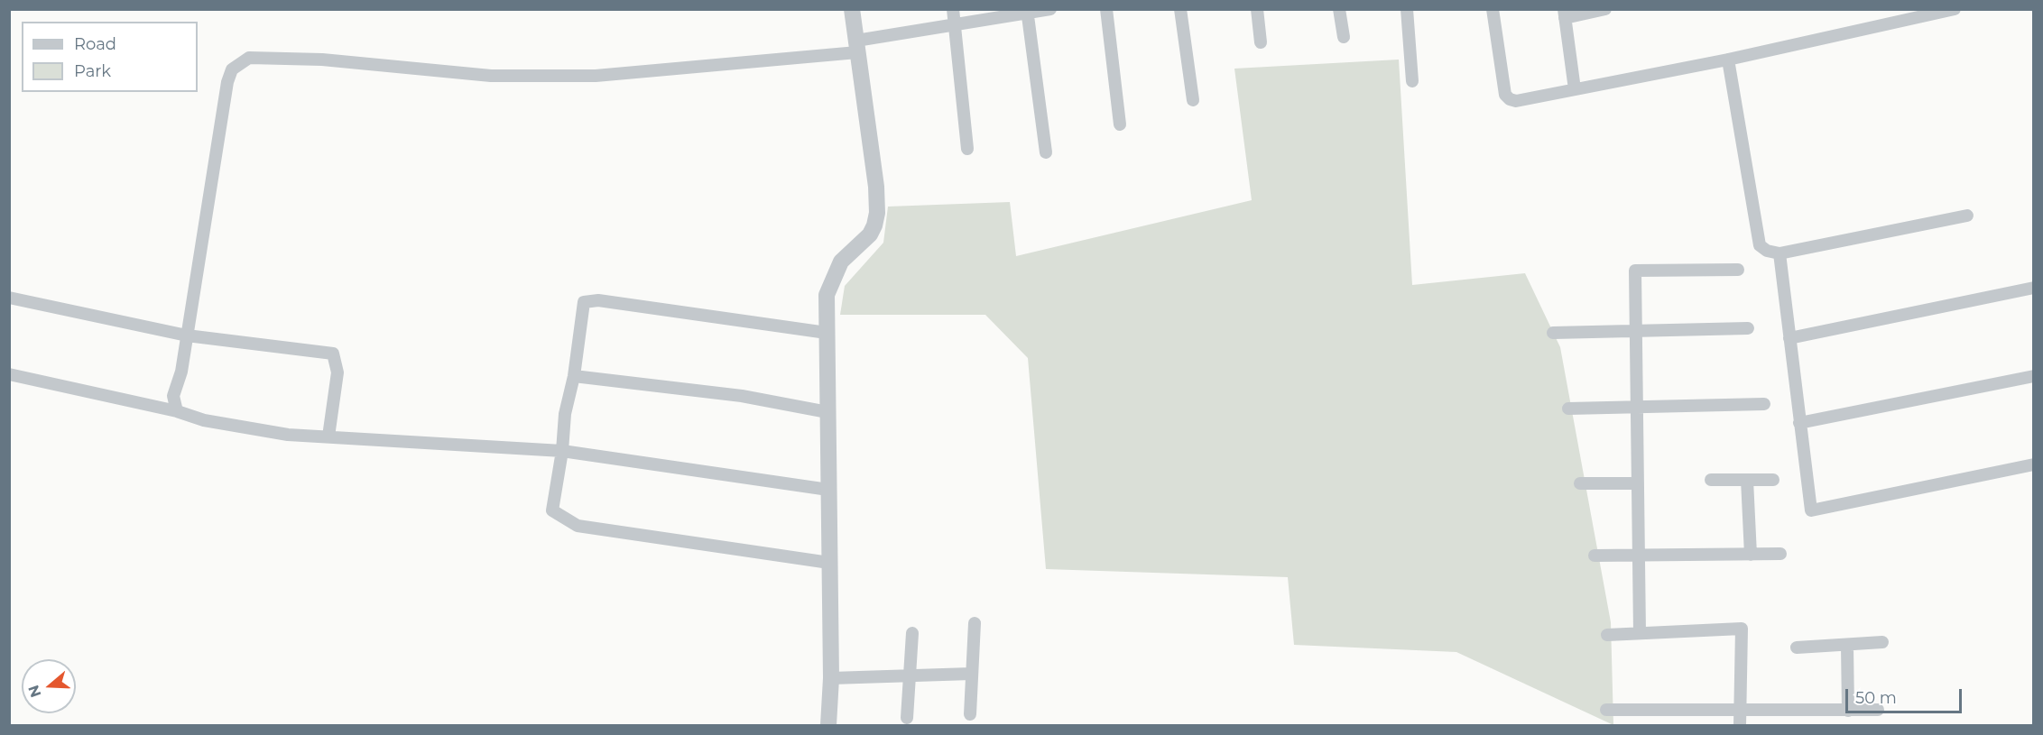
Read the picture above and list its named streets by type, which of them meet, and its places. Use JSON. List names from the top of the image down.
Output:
{
  "legend": ["Road", "Park"],
  "scale_bar": "50 m",
  "north": "left"
}
